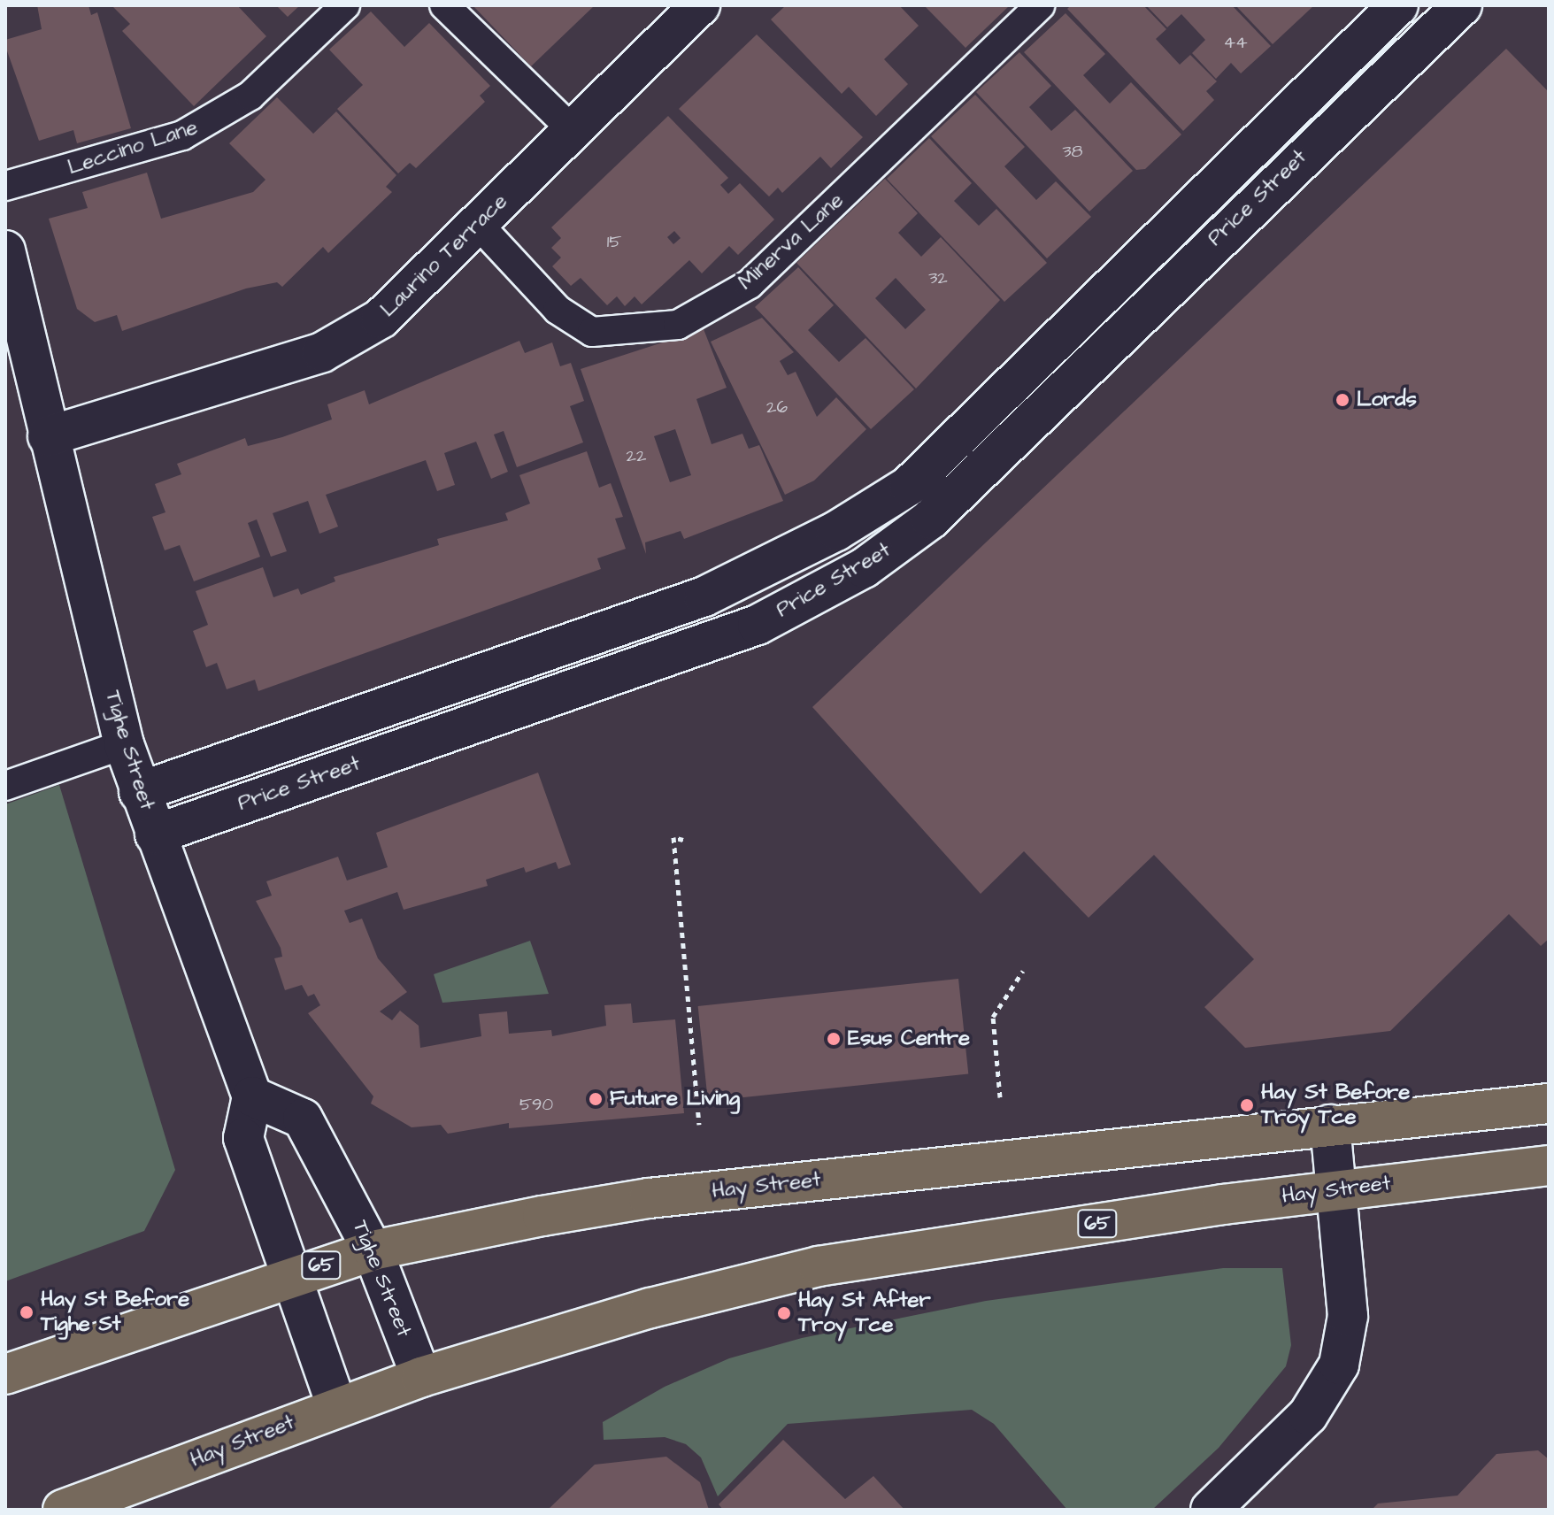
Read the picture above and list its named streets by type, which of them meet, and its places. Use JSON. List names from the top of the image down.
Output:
{
  "streets": {
    "main road": ["Hay Street", "65"],
    "street": ["Price Street", "Laurino Terrace", "Tighe Street"],
    "lane": ["Leccino Lane", "Minerva Lane"]
  },
  "crossings": [
    ["Price Street", "Tighe Street"],
    ["Minerva Lane", "Laurino Terrace"],
    ["Laurino Terrace", "Tighe Street"],
    ["Tighe Street", "Hay Street"]
  ],
  "places": [
    "Lords",
    "Esus Centre",
    "Future Living",
    "Hay St Before Troy Tce",
    "Hay St Before Tighe St",
    "Hay St After Troy Tce"
  ],
  "house_numbers": [
    "44",
    "38",
    "15",
    "32",
    "26",
    "22",
    "590"
  ]
}
